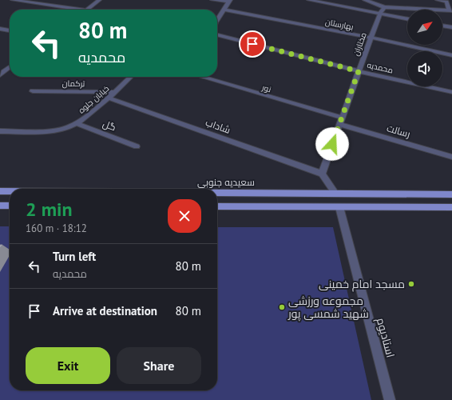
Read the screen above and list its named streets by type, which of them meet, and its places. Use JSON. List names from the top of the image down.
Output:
{
  "streets": {
    "main road": ["سعیدیه جنوبی"],
    "street": [
      "بهارستان",
      "مختاران",
      "محمدیه",
      "ترکمان",
      "نور",
      "خیابان جلوه",
      "گل",
      "شاداب",
      "رسالت",
      "استادیوم"
    ]
  },
  "crossings": [
    ["بهارستان", "مختاران"],
    ["مختاران", "محمدیه"],
    ["مختاران", "نور"],
    ["مختاران", "شاداب"],
    ["مختاران", "رسالت"],
    ["ترکمان", "خیابان جلوه"],
    ["نور", "رسالت"],
    ["خیابان جلوه", "گل"],
    ["خیابان جلوه", "شاداب"]
  ],
  "places": ["مسجد امام خمینی", "مجموعه ورزشی شهید شمسی پور"],
  "north": "top right",
  "page": {
    "turn": ["80 m", "محمدیه"],
    "heading": ["2 min", "160 m · 18:12"],
    "list": [
      {
        "name": "Turn left",
        "note": "محمدیه",
        "value": "80 m"
      },
      {
        "name": "Arrive at destination",
        "value": "80 m"
      }
    ],
    "buttons": ["Exit", "Share"]
  }
}
